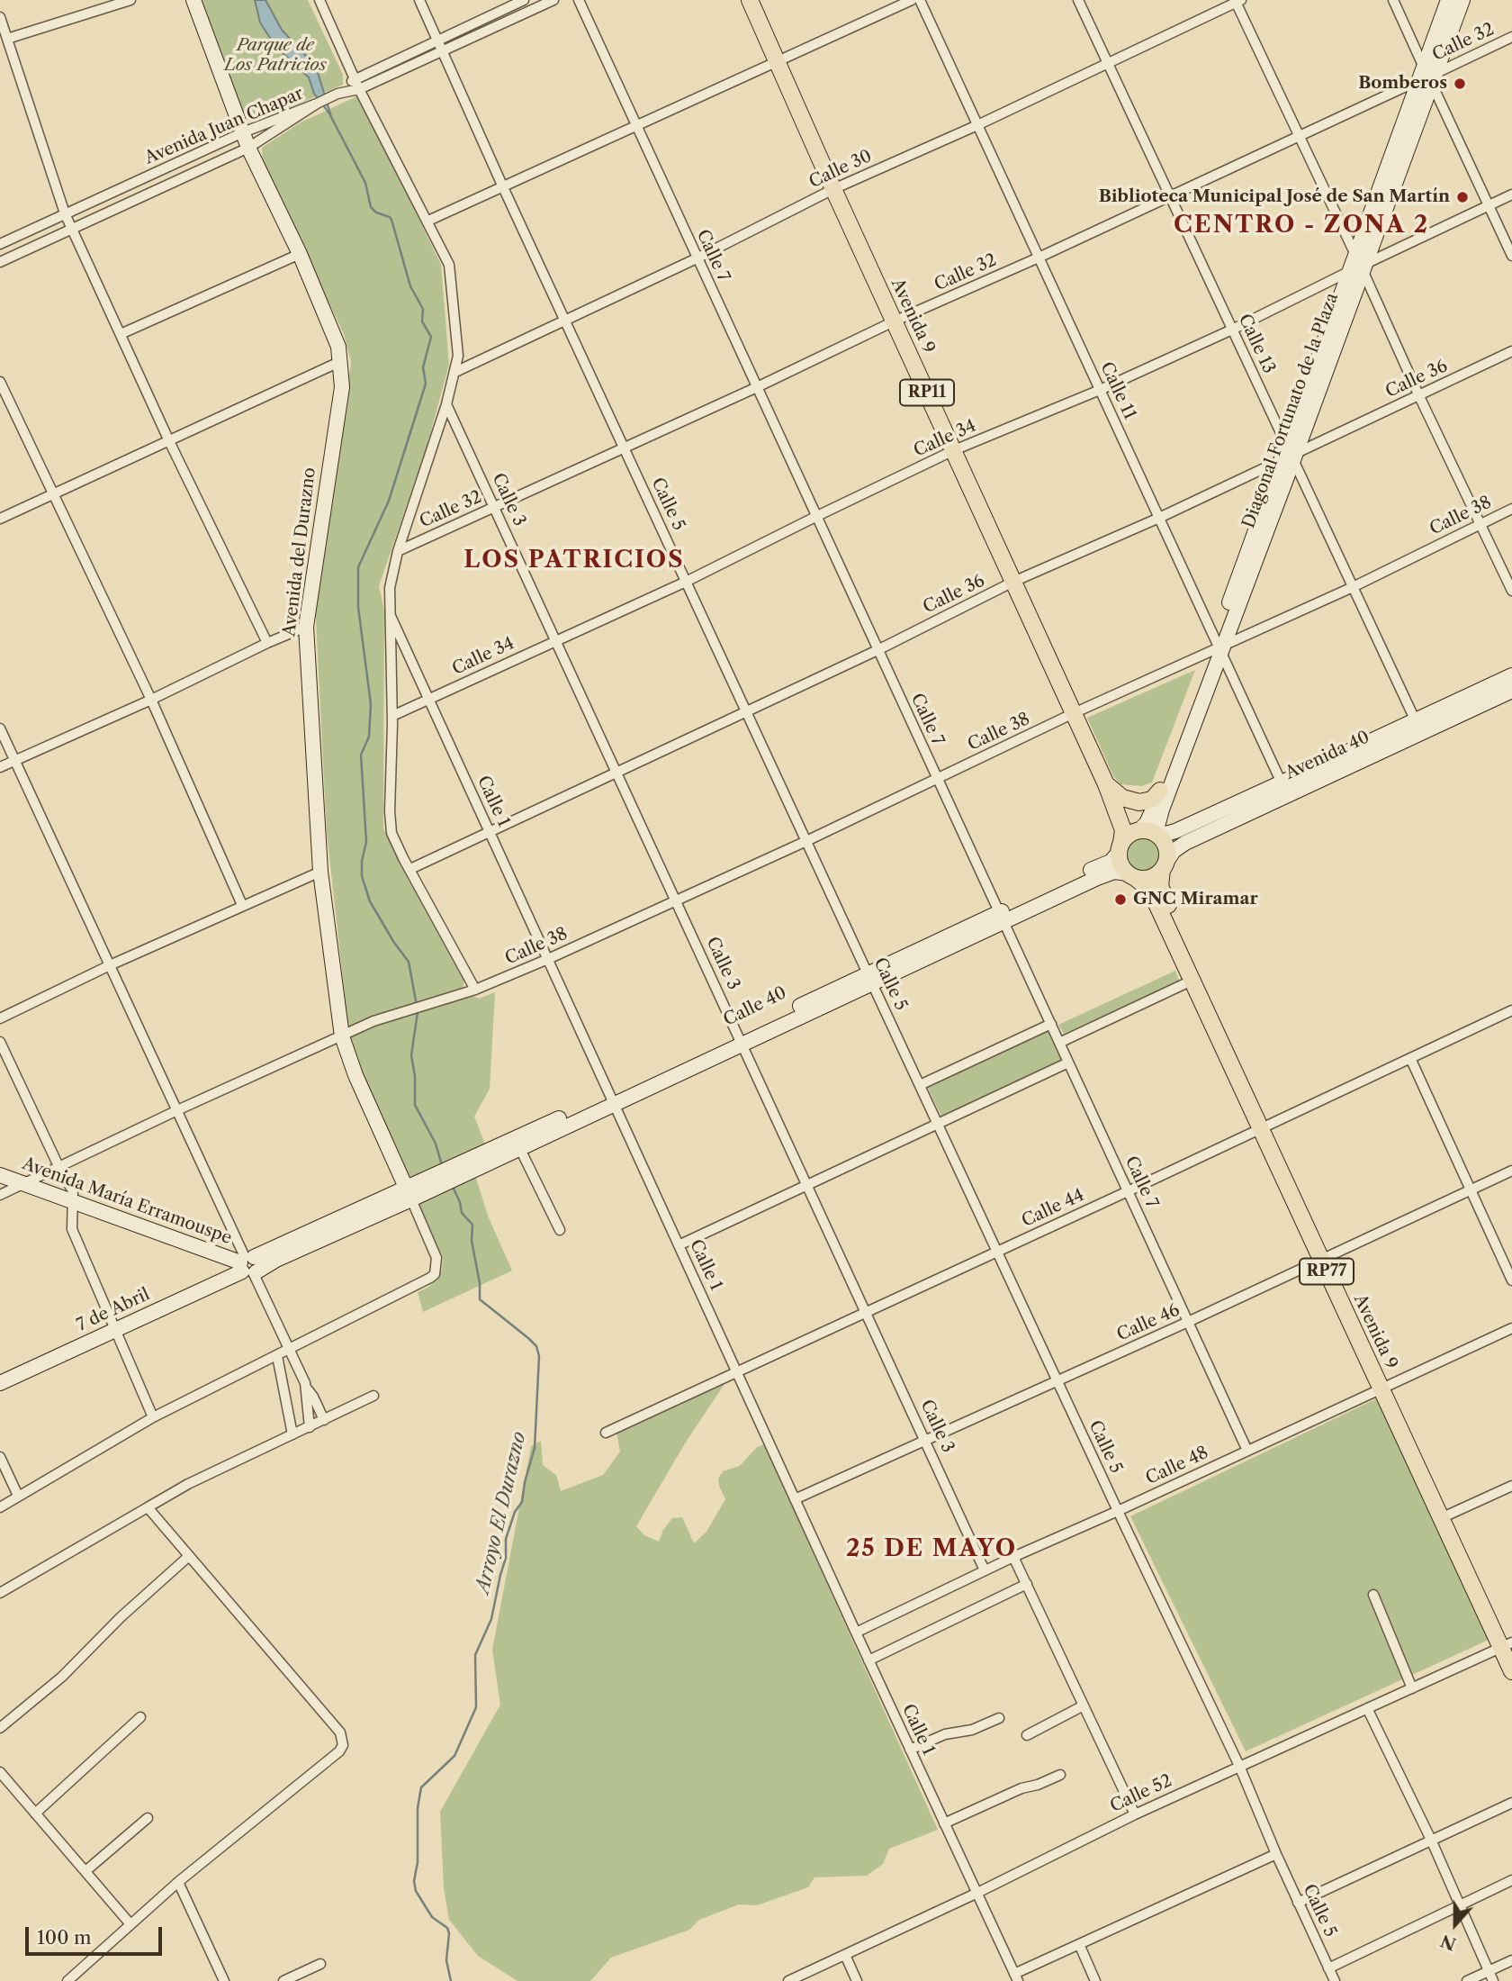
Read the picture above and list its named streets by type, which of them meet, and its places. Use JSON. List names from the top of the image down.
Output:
{
  "streets": {
    "main road": [
      "Avenida 9",
      "RP11",
      "Diagonal Fortunato de la Plaza",
      "Avenida del Durazno",
      "Avenida 40",
      "Calle 40",
      "Avenida María Erramouspe",
      "RP77",
      "7 de Abril"
    ],
    "street": [
      "Calle 32",
      "Avenida Juan Chapar",
      "Calle 30",
      "Calle 7",
      "Calle 13",
      "Calle 36",
      "Calle 11",
      "Calle 34",
      "Calle 3",
      "Calle 5",
      "Calle 38",
      "Calle 1",
      "Calle 44",
      "Calle 46",
      "Calle 48",
      "Calle 52"
    ]
  },
  "crossings": [
    ["Calle 32", "Calle 7"],
    ["Calle 32", "Avenida 9"],
    ["Calle 32", "Calle 13"],
    ["Calle 32", "Calle 11"],
    ["Calle 32", "Diagonal Fortunato de la Plaza"],
    ["Calle 32", "Calle 3"],
    ["Calle 32", "Calle 5"],
    ["Calle 32", "Calle 1"],
    ["Avenida Juan Chapar", "Avenida del Durazno"],
    ["Calle 30", "Calle 7"],
    ["Calle 30", "Avenida 9"],
    ["Calle 30", "Calle 13"],
    ["Calle 30", "Calle 11"],
    ["Calle 30", "Calle 5"],
    ["Calle 30", "Calle 1"],
    ["Calle 7", "Calle 36"],
    ["Calle 7", "Calle 34"],
    ["Calle 7", "Calle 38"],
    ["Calle 7", "Calle 40"],
    ["Calle 7", "Calle 44"],
    ["Calle 7", "Calle 46"],
    ["Calle 7", "Calle 48"],
    ["Avenida 9", "Calle 36"],
    ["Avenida 9", "RP11"],
    ["Avenida 9", "Diagonal Fortunato de la Plaza"],
    ["Avenida 9", "Calle 34"],
    ["Avenida 9", "Calle 38"],
    ["Avenida 9", "Avenida 40"],
    ["Avenida 9", "Calle 40"],
    ["Avenida 9", "Calle 44"],
    ["Avenida 9", "Calle 46"],
    ["Avenida 9", "Calle 48"],
    ["Avenida 9", "Calle 52"],
    ["Calle 13", "Calle 36"],
    ["Calle 13", "Diagonal Fortunato de la Plaza"],
    ["Calle 13", "Calle 34"],
    ["Calle 13", "Calle 38"],
    ["Calle 13", "Avenida 40"],
    ["Calle 36", "Calle 11"],
    ["Calle 36", "Diagonal Fortunato de la Plaza"],
    ["Calle 36", "Calle 3"],
    ["Calle 36", "Calle 5"],
    ["Calle 36", "Calle 1"],
    ["Calle 11", "Diagonal Fortunato de la Plaza"],
    ["Calle 11", "Calle 34"],
    ["Calle 11", "Calle 38"],
    ["Calle 11", "Avenida 40"],
    ["RP11", "Diagonal Fortunato de la Plaza"],
    ["RP11", "Avenida 40"],
    ["RP11", "Calle 40"],
    ["Diagonal Fortunato de la Plaza", "Calle 34"],
    ["Diagonal Fortunato de la Plaza", "Calle 38"],
    ["Diagonal Fortunato de la Plaza", "Avenida 40"],
    ["Diagonal Fortunato de la Plaza", "Calle 40"],
    ["Calle 34", "Calle 3"],
    ["Calle 34", "Calle 5"],
    ["Calle 34", "Calle 1"],
    ["Calle 3", "Calle 38"],
    ["Calle 3", "Calle 1"],
    ["Calle 3", "Calle 40"],
    ["Calle 3", "Calle 44"],
    ["Calle 3", "Calle 46"],
    ["Calle 3", "Calle 48"],
    ["Calle 5", "Calle 38"],
    ["Calle 5", "Calle 40"],
    ["Calle 5", "Calle 44"],
    ["Calle 5", "Calle 46"],
    ["Calle 5", "Calle 48"],
    ["Calle 5", "Calle 52"],
    ["Calle 38", "Avenida del Durazno"],
    ["Calle 38", "Calle 1"],
    ["Calle 38", "Avenida María Erramouspe"],
    ["Avenida del Durazno", "7 de Abril"],
    ["Avenida 40", "Calle 40"],
    ["Calle 1", "Calle 40"],
    ["Calle 1", "Calle 44"],
    ["Calle 1", "Calle 46"],
    ["Calle 1", "Calle 48"],
    ["Calle 1", "Calle 52"],
    ["Calle 40", "7 de Abril"],
    ["Avenida María Erramouspe", "7 de Abril"]
  ],
  "districts": ["CENTRO - ZONA 2", "LOS PATRICIOS", "25 DE MAYO"],
  "water": ["Arroyo El Durazno"],
  "parks": ["Parque de Los Patricios"],
  "places": ["Bomberos", "Biblioteca Municipal José de San Martín", "GNC Miramar"],
  "scale_bar": "100 m",
  "north": "bottom"
}
